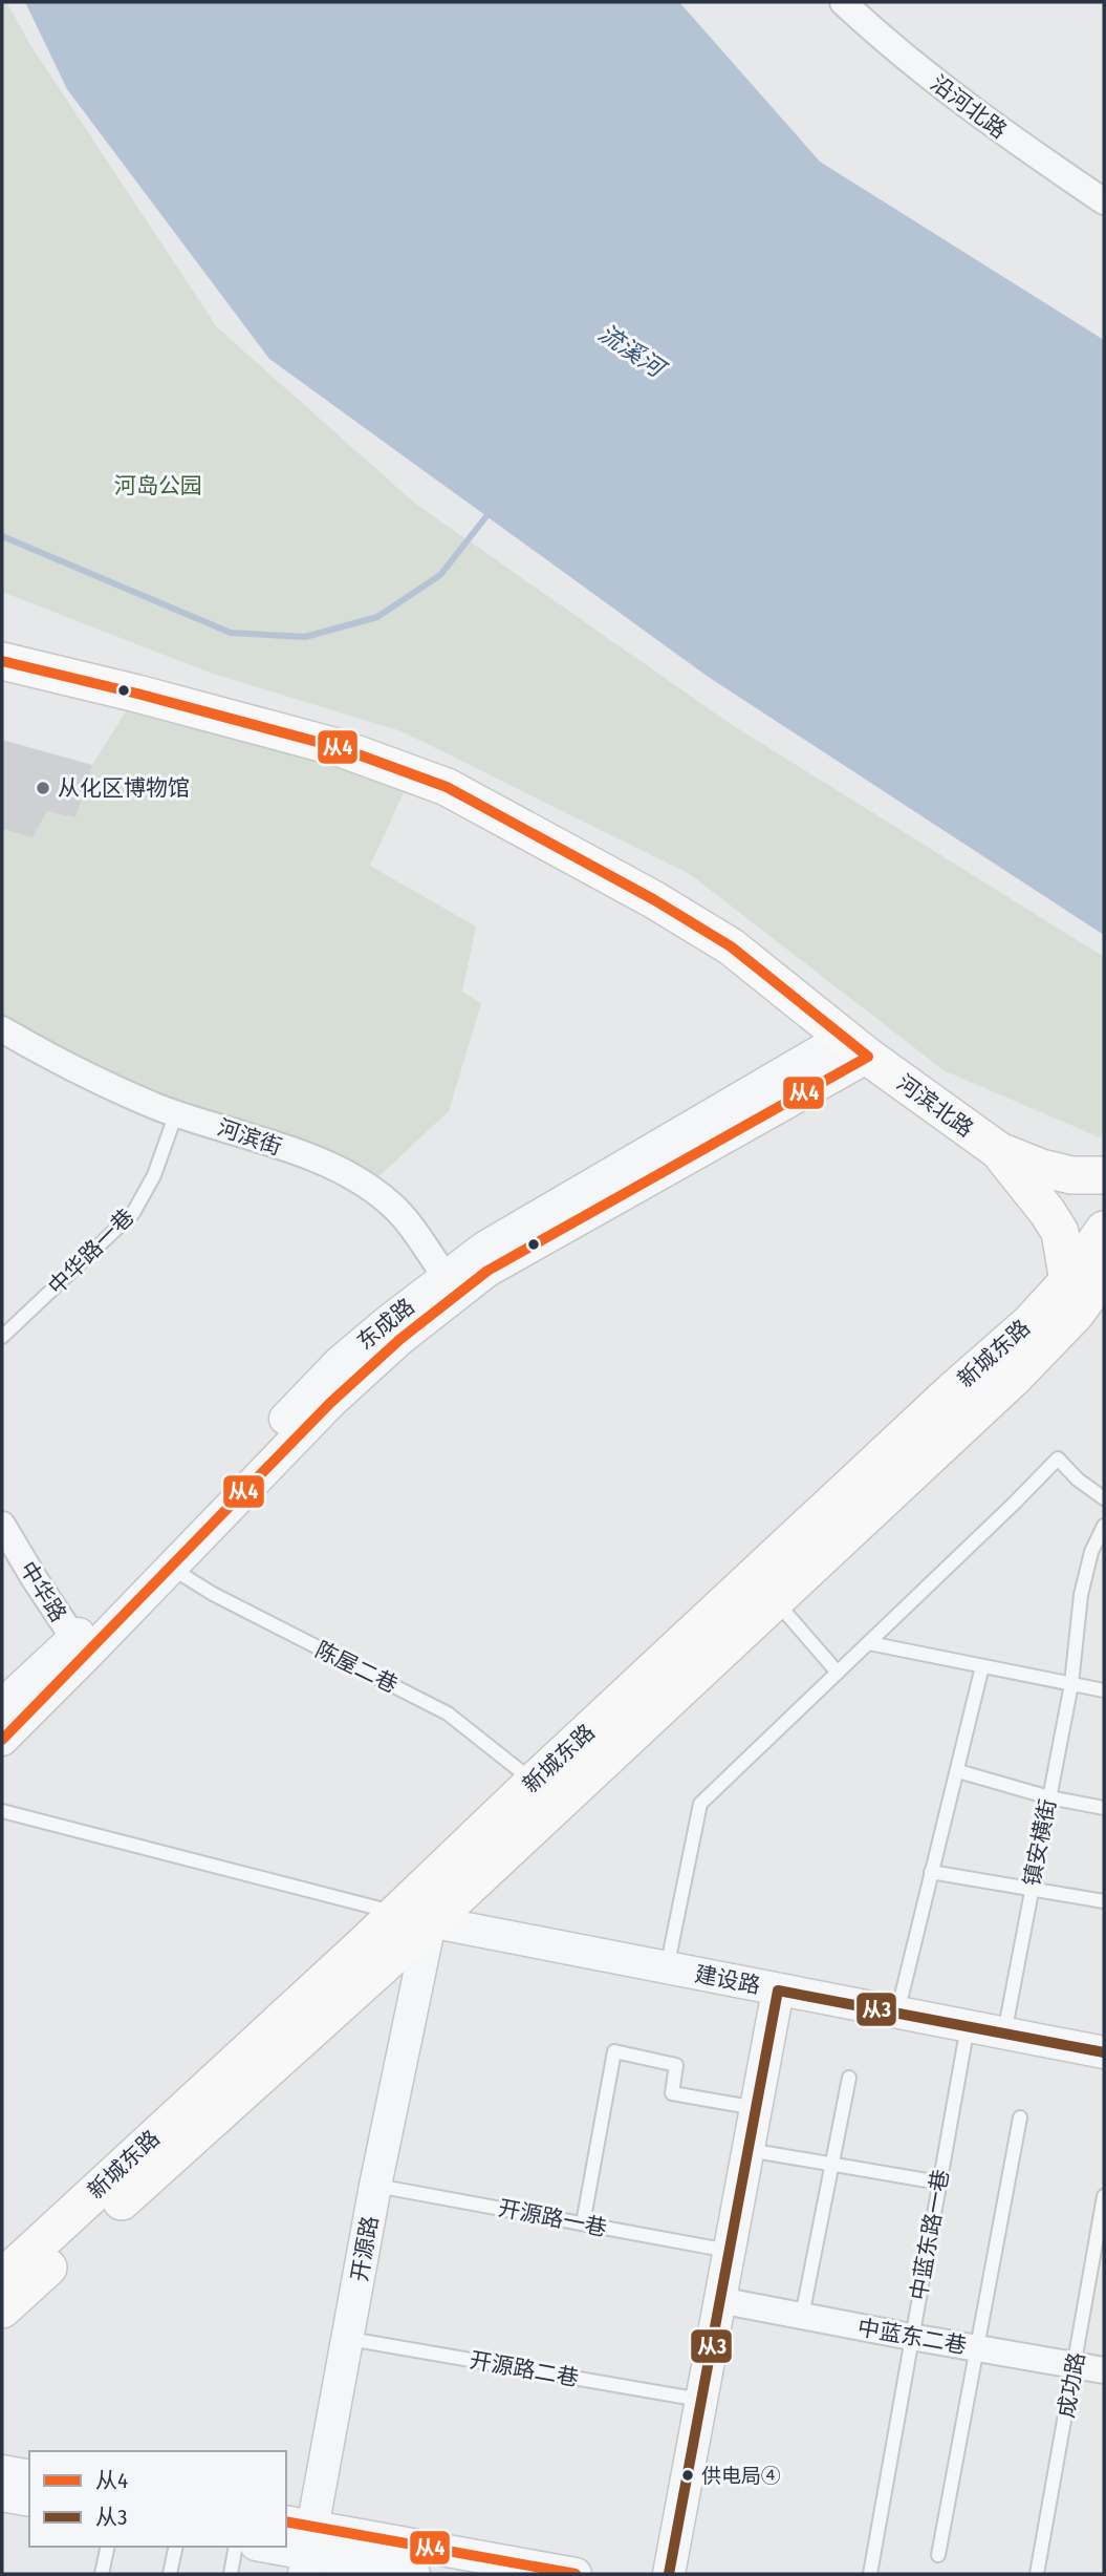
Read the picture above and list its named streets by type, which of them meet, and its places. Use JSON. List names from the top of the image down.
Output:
{
  "streets": {
    "main road": ["河滨北路", "新城东路"],
    "street": [
      "沿河北路",
      "河滨街",
      "东成路",
      "中华路",
      "建设路",
      "开源路",
      "中蓝东二巷"
    ],
    "lane": [
      "中华路一巷",
      "陈屋二巷",
      "镇安横街",
      "开源路一巷",
      "中蓝东路一巷",
      "开源路二巷",
      "成功路"
    ]
  },
  "crossings": [
    ["河滨北路", "东成路"],
    ["河滨北路", "新城东路"],
    ["河滨街", "中华路一巷"],
    ["河滨街", "东成路"],
    ["东成路", "中华路"],
    ["东成路", "陈屋二巷"],
    ["新城东路", "陈屋二巷"],
    ["新城东路", "建设路"],
    ["新城东路", "开源路"],
    ["镇安横街", "建设路"],
    ["建设路", "中蓝东路一巷"],
    ["建设路", "开源路"],
    ["开源路一巷", "开源路"],
    ["中蓝东路一巷", "中蓝东二巷"],
    ["开源路", "开源路二巷"],
    ["中蓝东二巷", "成功路"]
  ],
  "water": ["流溪河"],
  "parks": ["河岛公园"],
  "places": ["从化区博物馆", "供电局④"],
  "lines": ["transit line 从4", "transit line 从3"],
  "legend": ["从4", "从3"]
}
